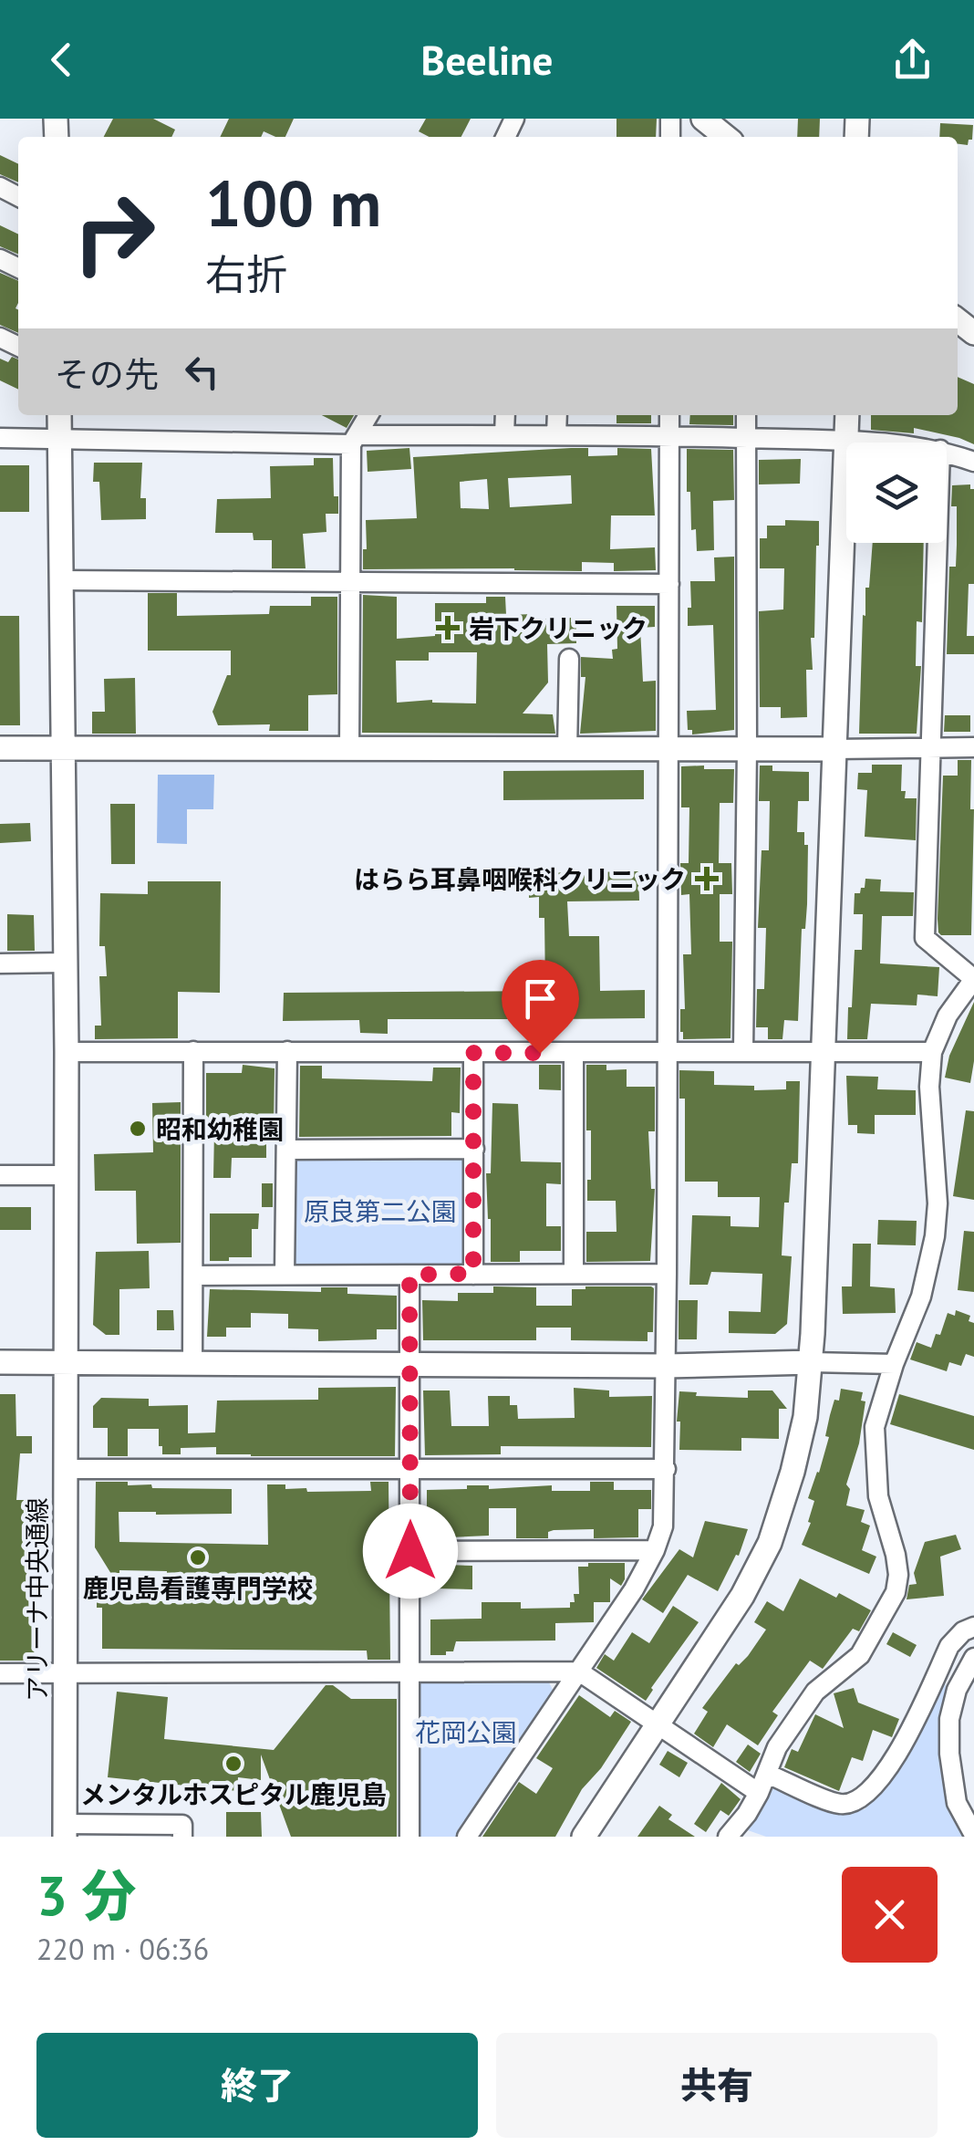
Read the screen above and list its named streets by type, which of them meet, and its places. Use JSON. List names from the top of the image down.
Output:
{
  "streets": {
    "street": ["アリーナ中央通線"]
  },
  "parks": ["原良第二公園", "花岡公園"],
  "places": {
    "health": ["岩下クリニック", "はらら耳鼻咽喉科クリニック"],
    "other": ["昭和幼稚園", "鹿児島看護専門学校", "メンタルホスピタル鹿児島"]
  },
  "page": {
    "header": "Beeline",
    "turn": ["100 m", "右折"],
    "then": "その先",
    "heading": ["3 分", "220 m · 06:36"],
    "buttons": ["終了", "共有"]
  }
}
